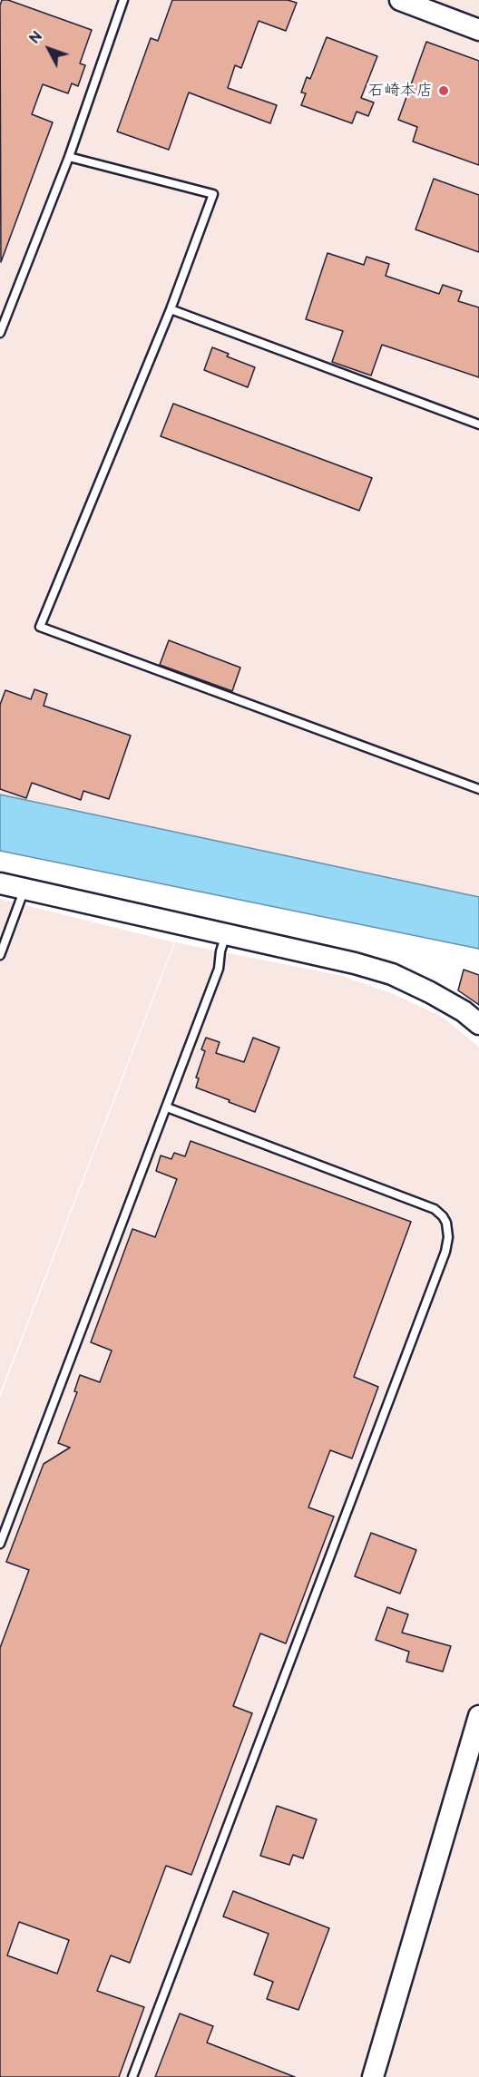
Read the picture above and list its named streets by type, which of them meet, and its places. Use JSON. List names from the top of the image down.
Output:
{
  "places": ["石崎本店"],
  "north": "top left"
}
